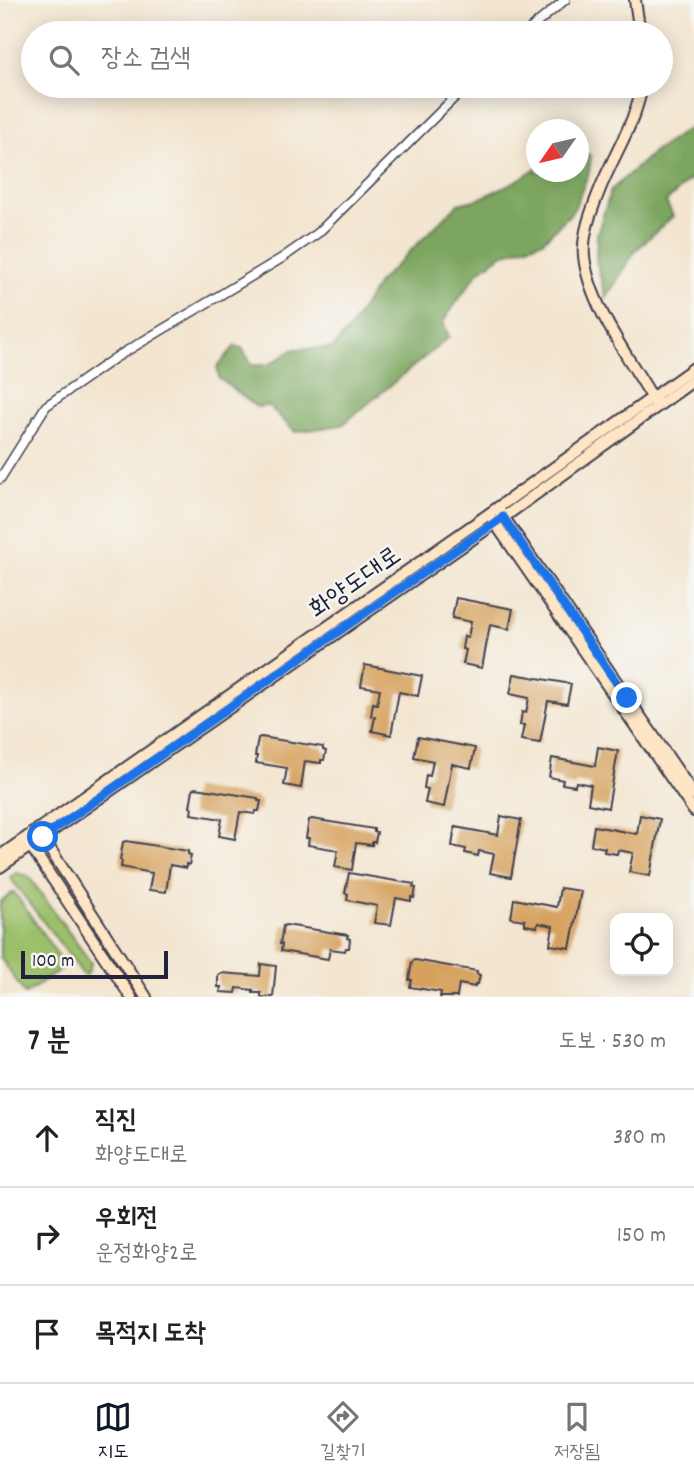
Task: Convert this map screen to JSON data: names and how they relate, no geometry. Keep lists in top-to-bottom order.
{
  "streets": {
    "street": ["화양도대로"]
  },
  "scale_bar": "100 m",
  "north": "bottom left",
  "page": {
    "search": "장소 검색",
    "scale": "100 m",
    "heading": ["7 분", "도보 · 530 m"],
    "list": [
      ["직진", "화양도대로", "380 m"],
      ["우회전", "운정화양2로", "150 m"],
      "목적지 도착"
    ],
    "nav": ["지도", "길찾기", "저장됨"]
  }
}
